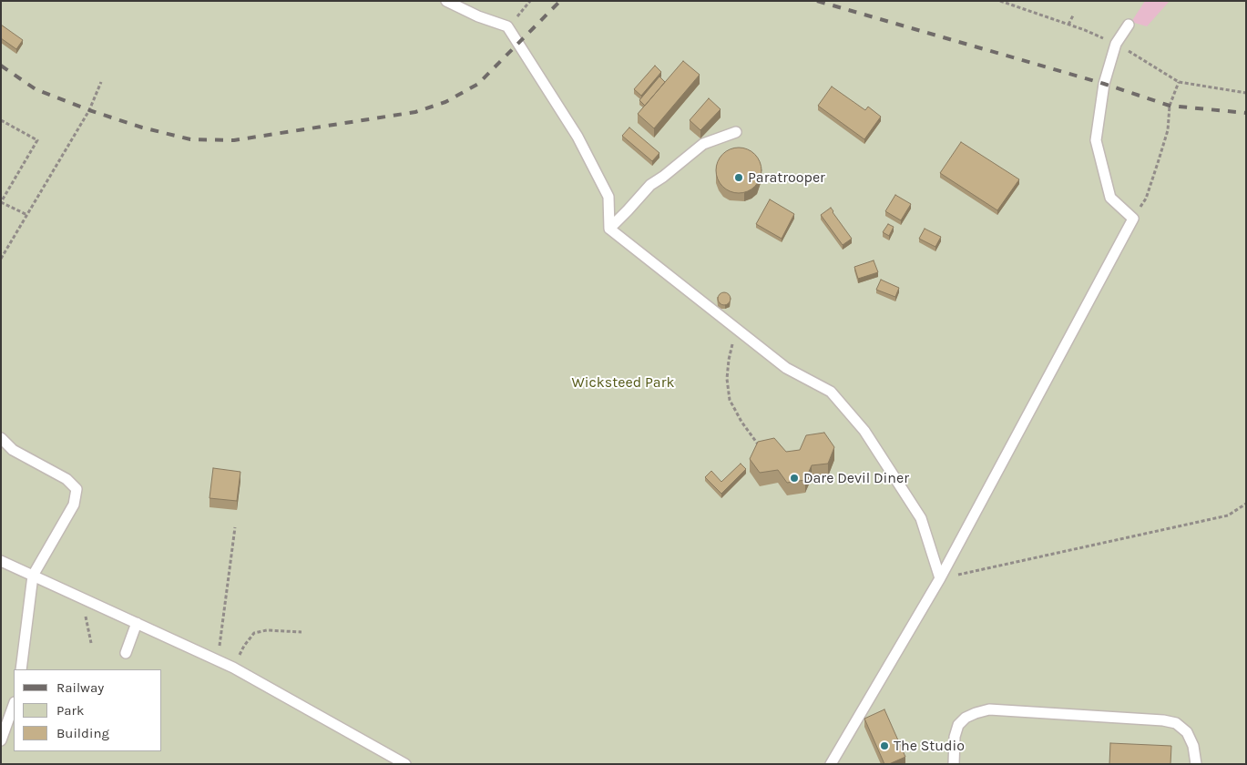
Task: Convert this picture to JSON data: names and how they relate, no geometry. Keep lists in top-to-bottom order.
{
  "parks": ["Wicksteed Park"],
  "places": ["Paratrooper", "Dare Devil Diner", "The Studio"],
  "legend": ["Railway", "Park", "Building"]
}
